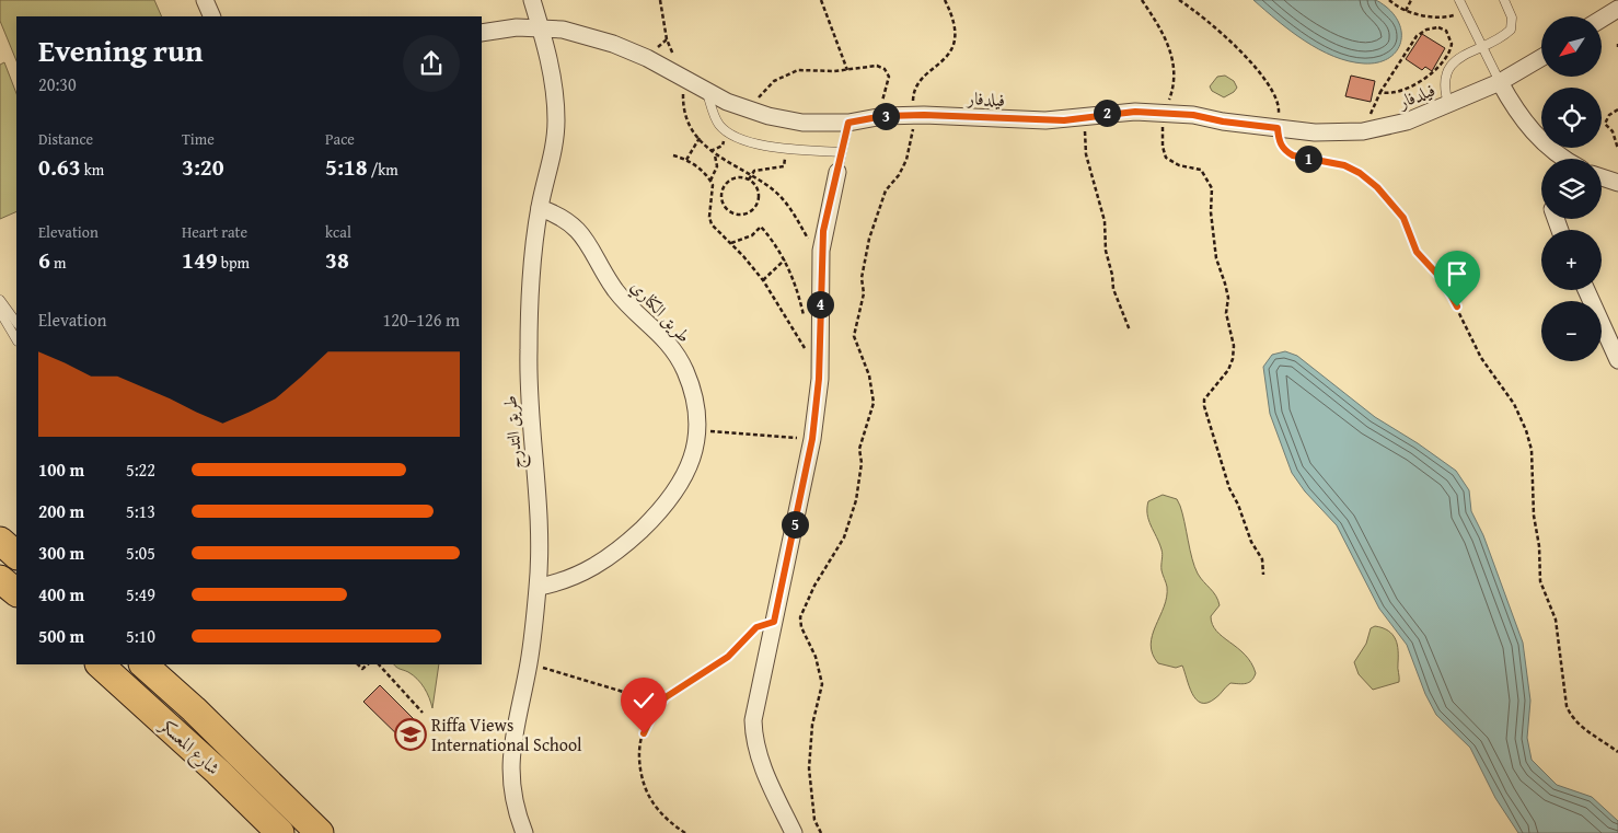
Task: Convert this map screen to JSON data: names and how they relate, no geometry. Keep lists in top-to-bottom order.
{
  "streets": {
    "main road": ["شارع المعسكر"],
    "street": ["فيلدفار", "طريق الكناري", "طريق التدرج"]
  },
  "crossings": [
    ["فيلدفار", "طريق التدرج"],
    ["طريق الكناري", "طريق التدرج"]
  ],
  "places": {
    "school or university": ["Riffa Views International School"]
  },
  "north": "bottom left",
  "page": {
    "map_buttons": ["+", "−"],
    "heading": ["Evening run", "20:30"],
    "pins": [
      "2",
      "3",
      "1",
      "4",
      "5"
    ],
    "stats": [
      ["Distance", "0.63 km"],
      ["Time", "3:20"],
      ["Pace", "5:18 /km"],
      ["Elevation", "6 m"],
      ["Heart rate", "149 bpm"],
      ["kcal", "38"]
    ],
    "chart": ["Elevation", "120–126 m"],
    "list": [
      {
        "name": "100 m",
        "note": "5:22"
      },
      {
        "name": "200 m",
        "note": "5:13"
      },
      {
        "name": "300 m",
        "note": "5:05"
      },
      {
        "name": "400 m",
        "note": "5:49"
      },
      {
        "name": "500 m",
        "note": "5:10"
      }
    ]
  }
}
